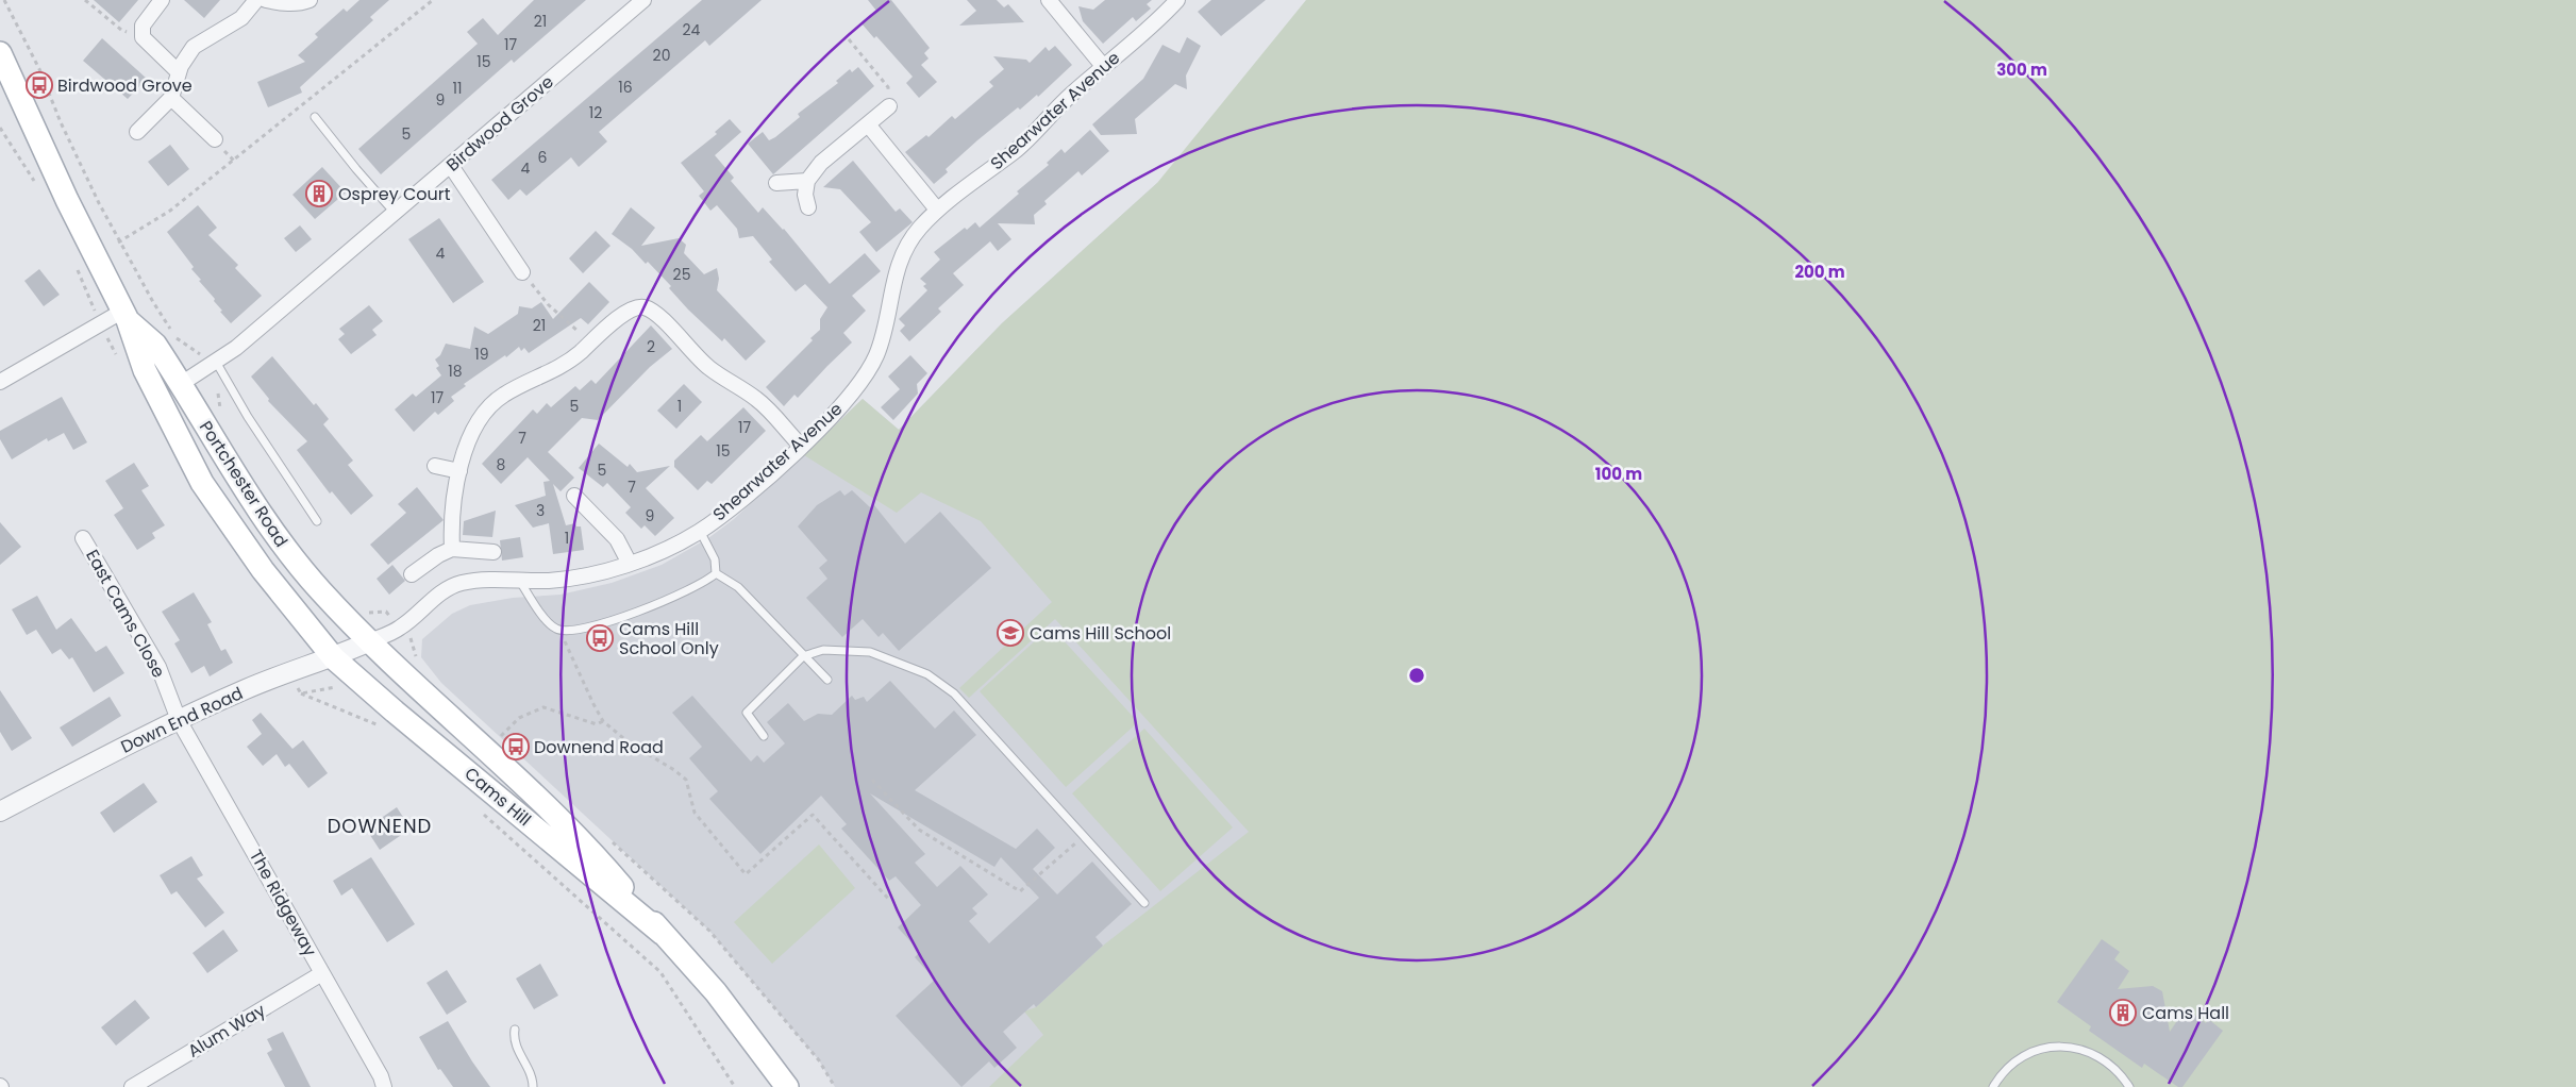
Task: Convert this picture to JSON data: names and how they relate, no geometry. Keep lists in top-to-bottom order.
{
  "streets": {
    "main road": ["Portchester Road", "Cams Hill"],
    "street": [
      "Shearwater Avenue",
      "Birdwood Grove",
      "East Cams Close",
      "Down End Road",
      "The Ridgeway",
      "Alum Way"
    ]
  },
  "crossings": [
    ["Shearwater Avenue", "Portchester Road"],
    ["Shearwater Avenue", "Down End Road"],
    ["Shearwater Avenue", "Cams Hill"],
    ["Birdwood Grove", "Portchester Road"],
    ["Portchester Road", "Down End Road"],
    ["Portchester Road", "Cams Hill"],
    ["East Cams Close", "Down End Road"],
    ["East Cams Close", "The Ridgeway"],
    ["Down End Road", "Cams Hill"],
    ["Down End Road", "The Ridgeway"],
    ["The Ridgeway", "Alum Way"]
  ],
  "districts": ["DOWNEND"],
  "places": {
    "bus stop": ["Birdwood Grove", "Cams Hill School Only", "Downend Road"],
    "building": ["Osprey Court", "Cams Hall"],
    "school or university": ["Cams Hill School"]
  },
  "house_numbers": [
    "21",
    "24",
    "17",
    "20",
    "15",
    "16",
    "11",
    "9",
    "12",
    "5",
    "6",
    "4",
    "4",
    "25",
    "21",
    "2",
    "19",
    "18",
    "17",
    "5",
    "1",
    "17",
    "7",
    "15",
    "8",
    "5",
    "7",
    "3",
    "9",
    "1"
  ],
  "rings": ["300 m", "200 m", "100 m"]
}
